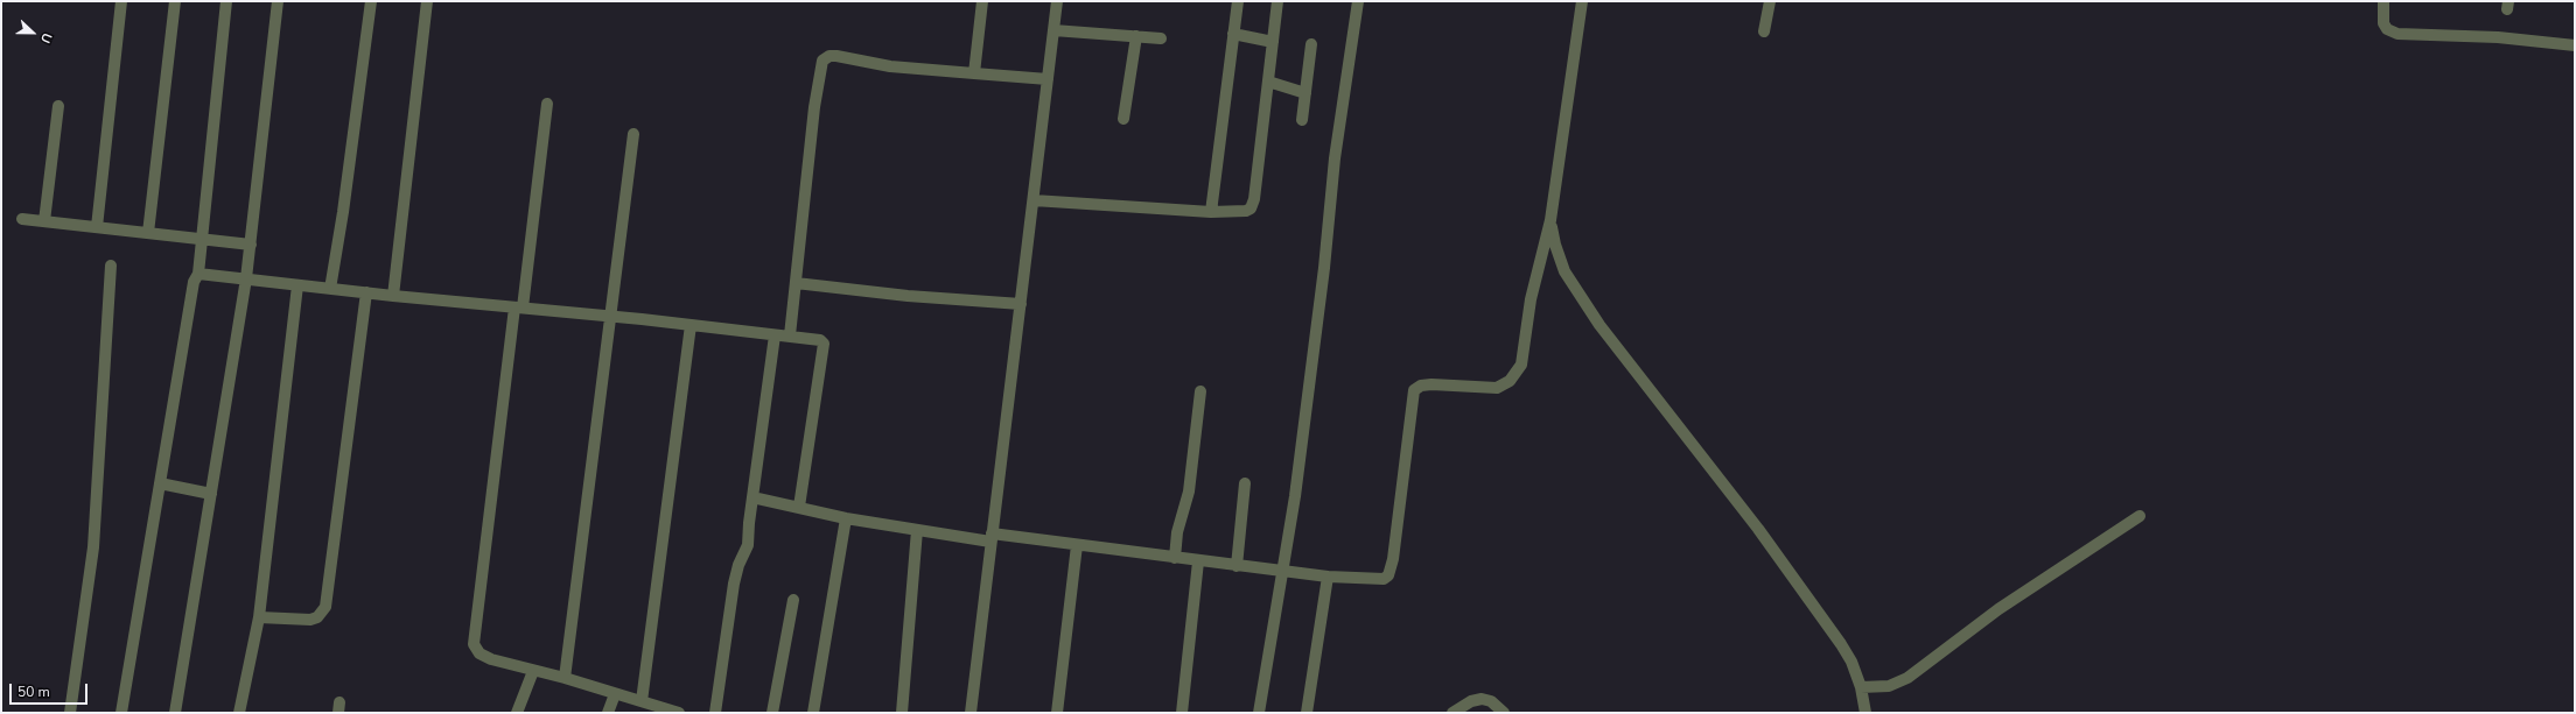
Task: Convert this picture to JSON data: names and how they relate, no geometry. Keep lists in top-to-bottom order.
{
  "scale_bar": "50 m",
  "north": "right"
}
